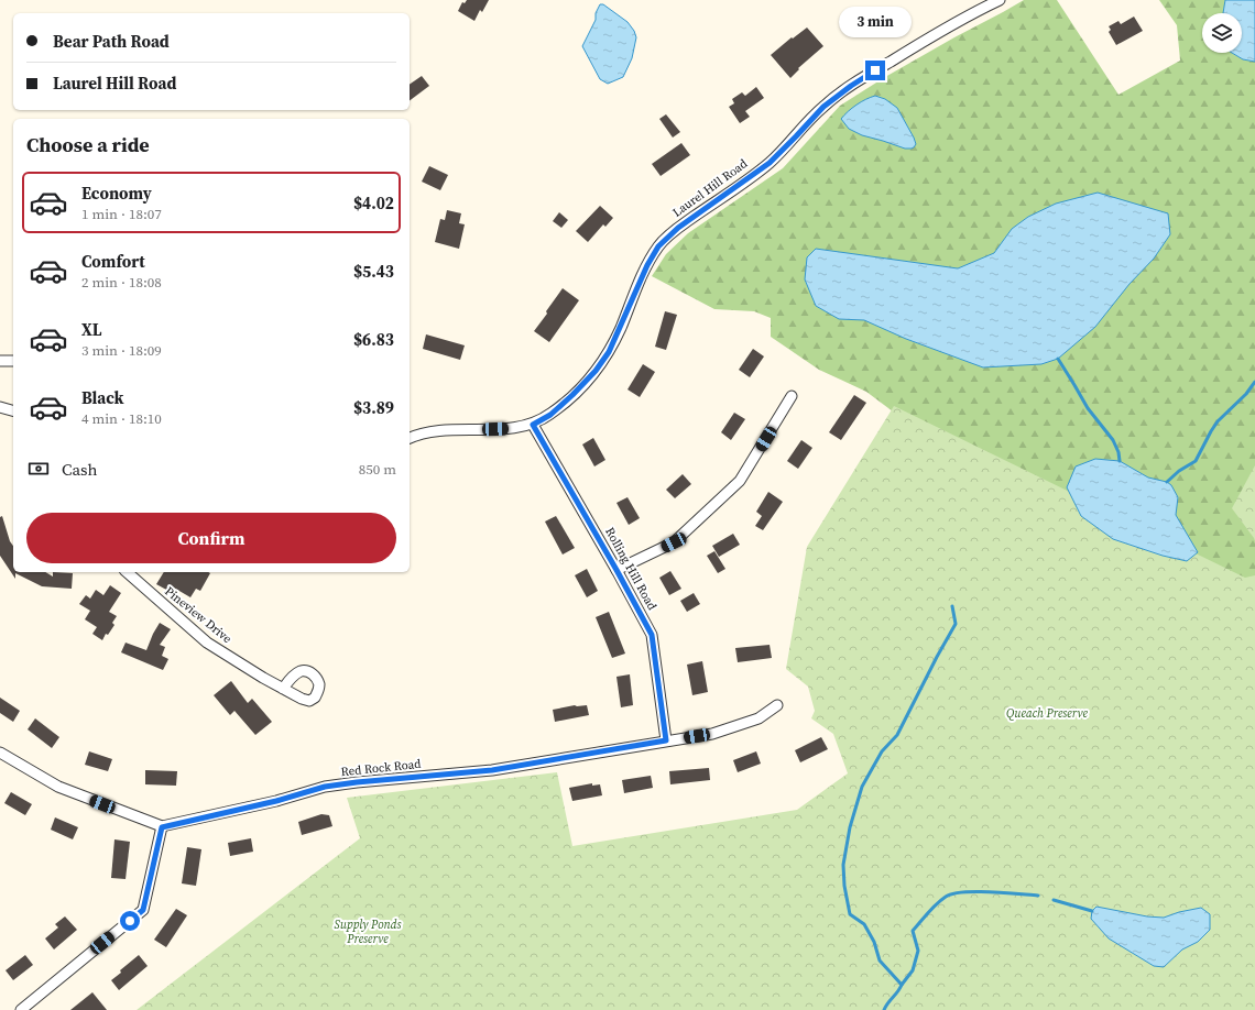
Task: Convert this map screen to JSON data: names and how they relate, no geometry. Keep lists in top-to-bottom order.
{
  "streets": {
    "street": [
      "Laurel Hill Road",
      "Rolling Hill Road",
      "Pineview Drive",
      "Red Rock Road"
    ]
  },
  "crossings": [
    ["Laurel Hill Road", "Rolling Hill Road"],
    ["Rolling Hill Road", "Red Rock Road"]
  ],
  "parks": ["Queach Preserve", "Supply Ponds Preserve"],
  "page": {
    "bubble": "3 min",
    "banner": ["Bear Path Road", "Laurel Hill Road"],
    "heading": "Choose a ride",
    "list": [
      {
        "name": "Economy",
        "note": "1 min · 18:07",
        "value": "$4.02"
      },
      {
        "name": "Comfort",
        "note": "2 min · 18:08",
        "value": "$5.43"
      },
      {
        "name": "XL",
        "note": "3 min · 18:09",
        "value": "$6.83"
      },
      {
        "name": "Black",
        "note": "4 min · 18:10",
        "value": "$3.89"
      }
    ],
    "pay": ["Cash", "850 m"],
    "buttons": "Confirm"
  }
}
